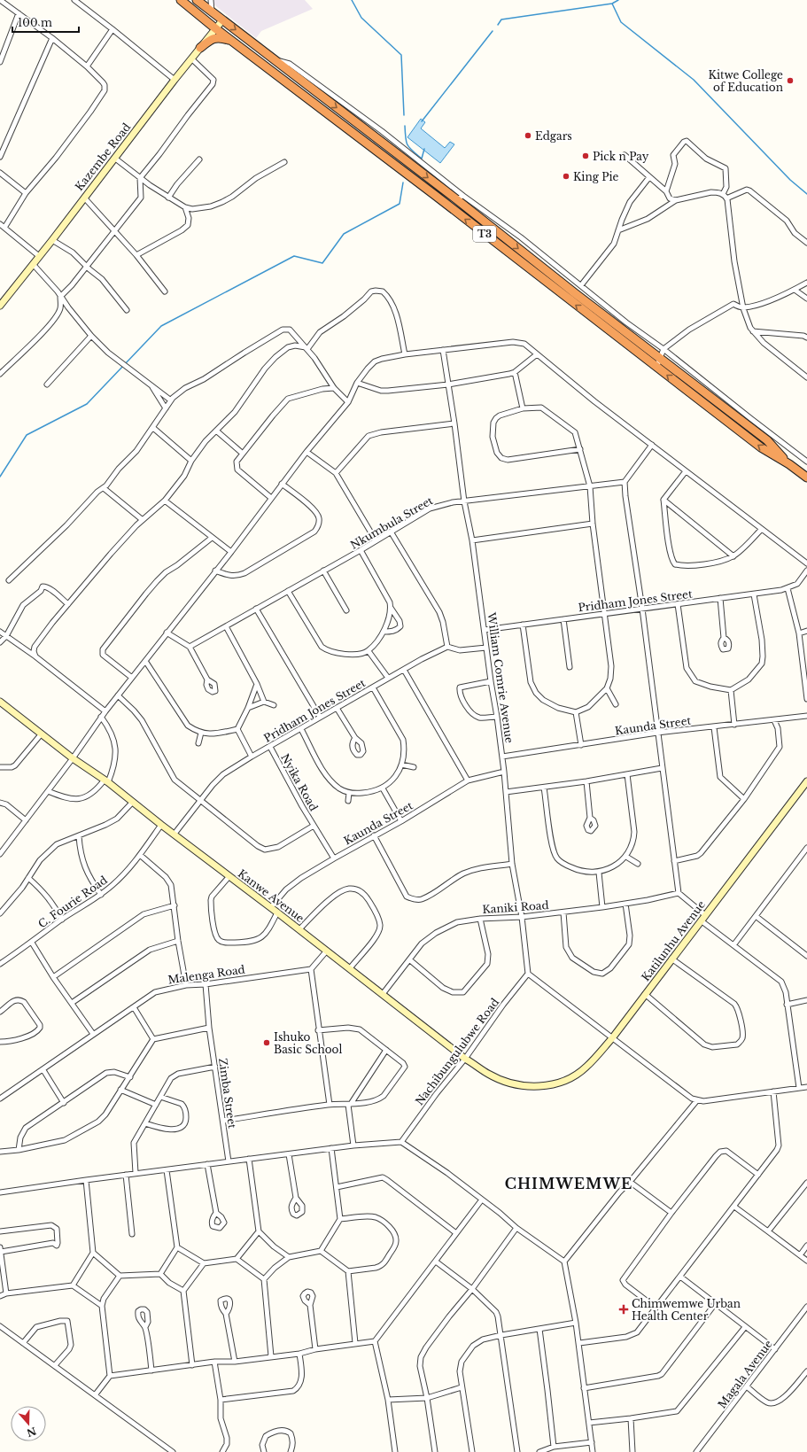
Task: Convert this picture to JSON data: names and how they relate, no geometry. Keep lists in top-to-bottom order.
{
  "streets": {
    "highway": ["T3"],
    "main road": ["Kazembe Road", "Kanwe Avenue", "Katilunhu Avenue"],
    "street": [
      "Nkumbula Street",
      "Pridham Jones Street",
      "William Comrie Avenue",
      "Kaunda Street",
      "Nyika Road",
      "C. Fourie Road",
      "Kaniki Road",
      "Malenga Road",
      "Nachibungulubwe Road",
      "Zimba Street",
      "Magala Avenue"
    ]
  },
  "crossings": [
    ["Kazembe Road", "T3"],
    ["Nkumbula Street", "William Comrie Avenue"],
    ["Pridham Jones Street", "William Comrie Avenue"],
    ["Pridham Jones Street", "Nyika Road"],
    ["Pridham Jones Street", "Kanwe Avenue"],
    ["William Comrie Avenue", "Kaunda Street"],
    ["William Comrie Avenue", "Kaniki Road"],
    ["William Comrie Avenue", "Nachibungulubwe Road"],
    ["Kaunda Street", "Nyika Road"],
    ["Kaunda Street", "Kanwe Avenue"],
    ["Kanwe Avenue", "C. Fourie Road"],
    ["Kanwe Avenue", "Kaniki Road"],
    ["Kanwe Avenue", "Katilunhu Avenue"],
    ["Kanwe Avenue", "Nachibungulubwe Road"],
    ["Malenga Road", "Zimba Street"]
  ],
  "districts": ["CHIMWEMWE"],
  "places": {
    "other": [
      "Kitwe College of Education",
      "Edgars",
      "Pick n Pay",
      "King Pie",
      "Ishuko Basic School"
    ],
    "health": ["Chimwemwe Urban Health Center"]
  },
  "scale_bar": "100 m",
  "north": "bottom"
}
